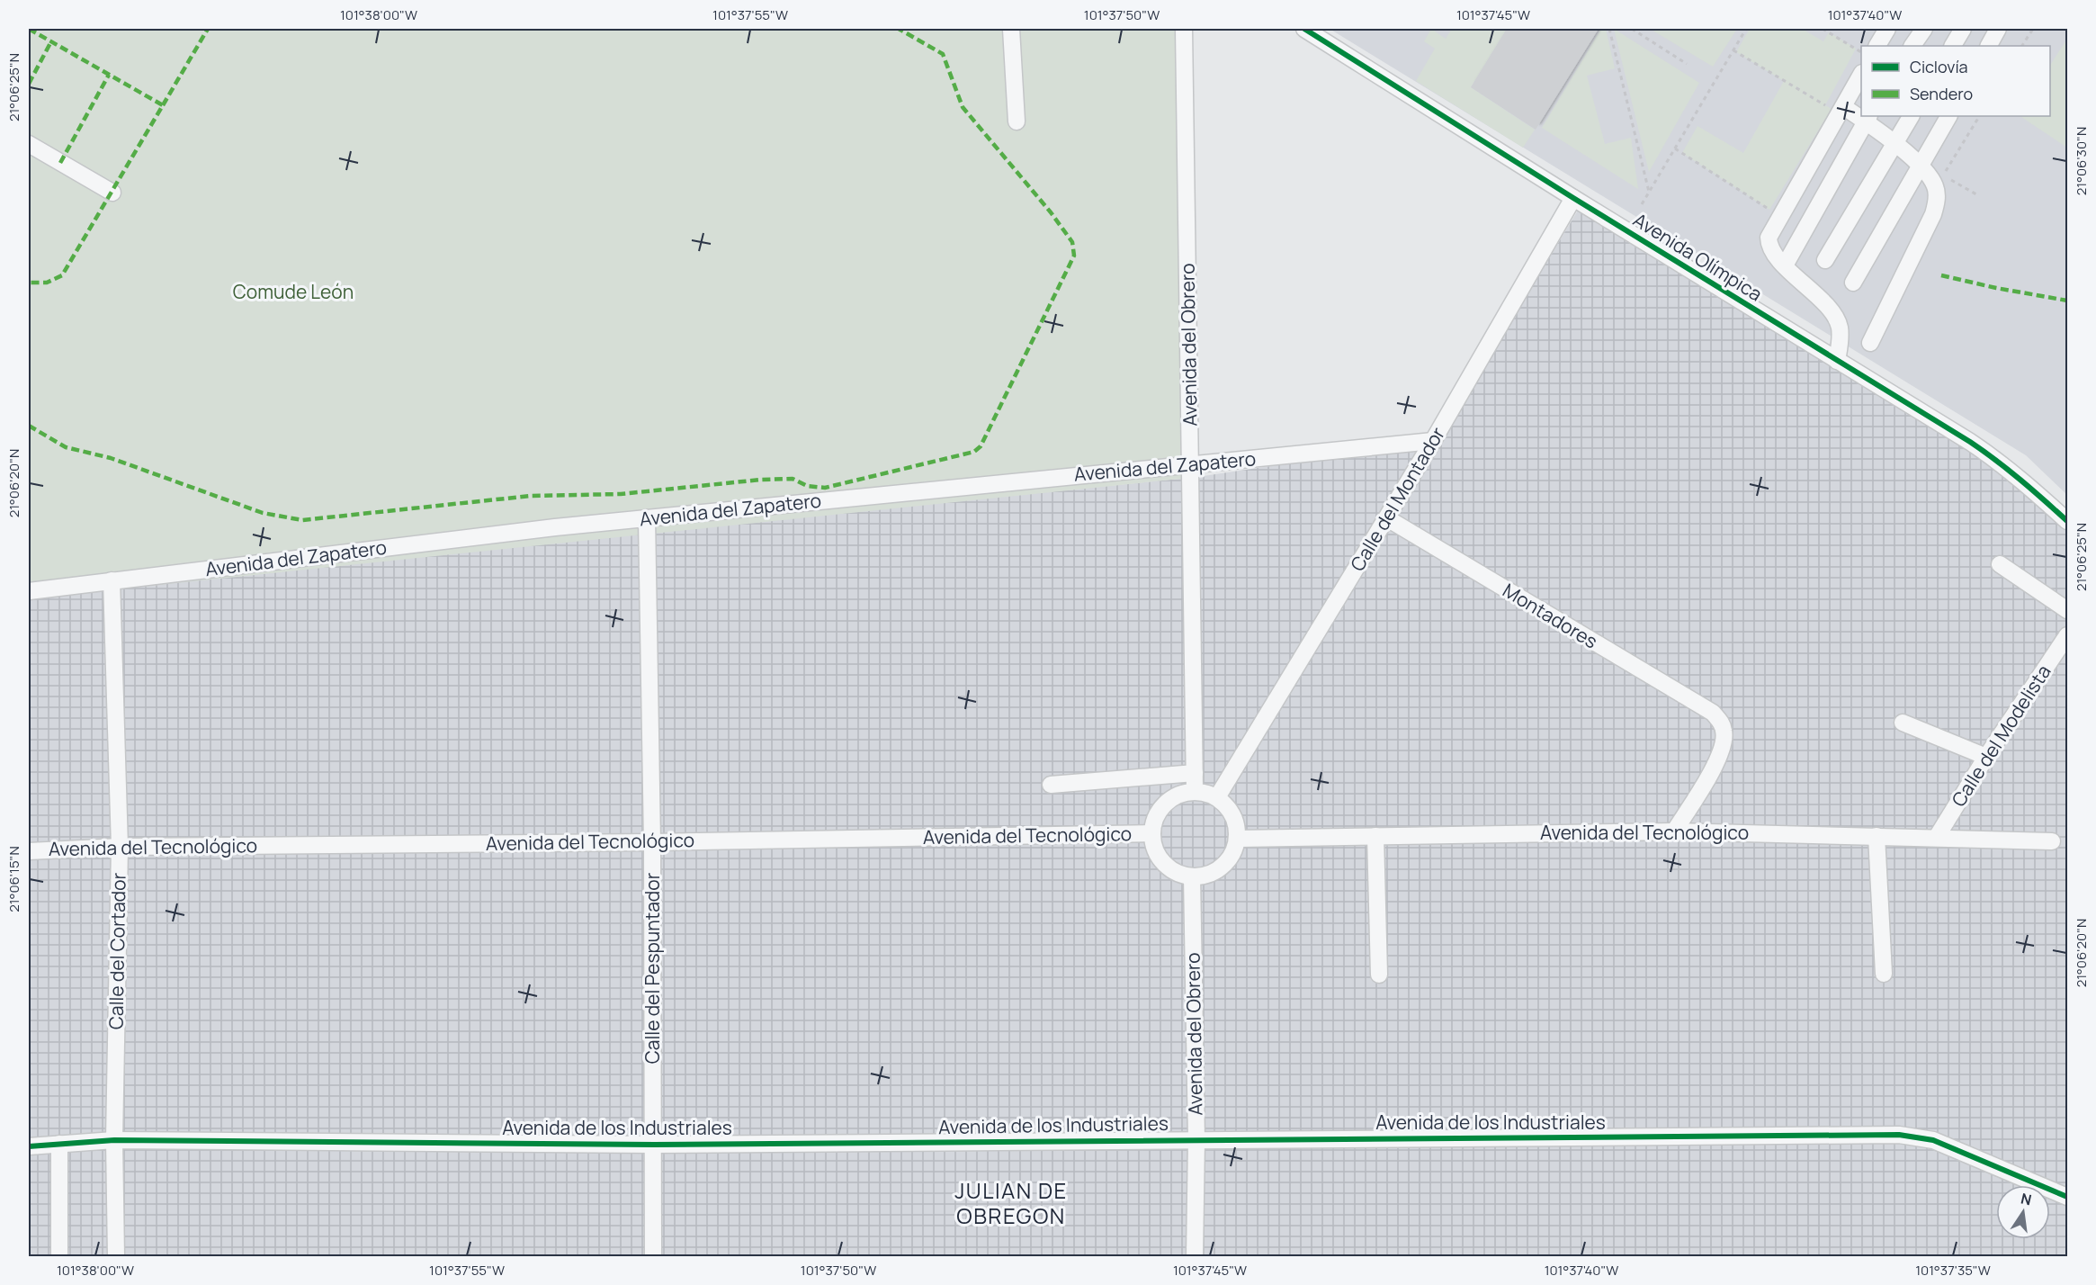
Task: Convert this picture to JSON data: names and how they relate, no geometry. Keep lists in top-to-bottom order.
{
  "streets": {
    "street": [
      "Avenida Olímpica",
      "Avenida del Obrero",
      "Avenida del Zapatero",
      "Calle del Montador",
      "Montadores",
      "Calle del Modelista",
      "Avenida del Tecnológico",
      "Calle del Cortador",
      "Calle del Pespuntador",
      "Avenida de los Industriales"
    ]
  },
  "crossings": [
    ["Avenida Olímpica", "Calle del Montador"],
    ["Avenida del Obrero", "Avenida del Zapatero"],
    ["Avenida del Obrero", "Calle del Montador"],
    ["Avenida del Obrero", "Avenida del Tecnológico"],
    ["Avenida del Obrero", "Avenida de los Industriales"],
    ["Avenida del Zapatero", "Calle del Montador"],
    ["Avenida del Zapatero", "Calle del Cortador"],
    ["Avenida del Zapatero", "Calle del Pespuntador"],
    ["Calle del Montador", "Montadores"],
    ["Calle del Montador", "Avenida del Tecnológico"],
    ["Montadores", "Avenida del Tecnológico"],
    ["Calle del Modelista", "Avenida del Tecnológico"],
    ["Avenida del Tecnológico", "Calle del Cortador"],
    ["Avenida del Tecnológico", "Calle del Pespuntador"],
    ["Calle del Cortador", "Avenida de los Industriales"],
    ["Calle del Pespuntador", "Avenida de los Industriales"]
  ],
  "districts": ["JULIAN DE OBREGON"],
  "parks": ["Comude León"],
  "legend": ["Ciclovía", "Sendero"],
  "north": "top",
  "coordinates": [
    "101°38'00\"W",
    "101°37'55\"W",
    "101°37'50\"W",
    "101°37'45\"W",
    "101°37'40\"W",
    "21°06'25\"N",
    "21°06'30\"N",
    "21°06'20\"N",
    "21°06'15\"N",
    "101°37'35\"W"
  ]
}
